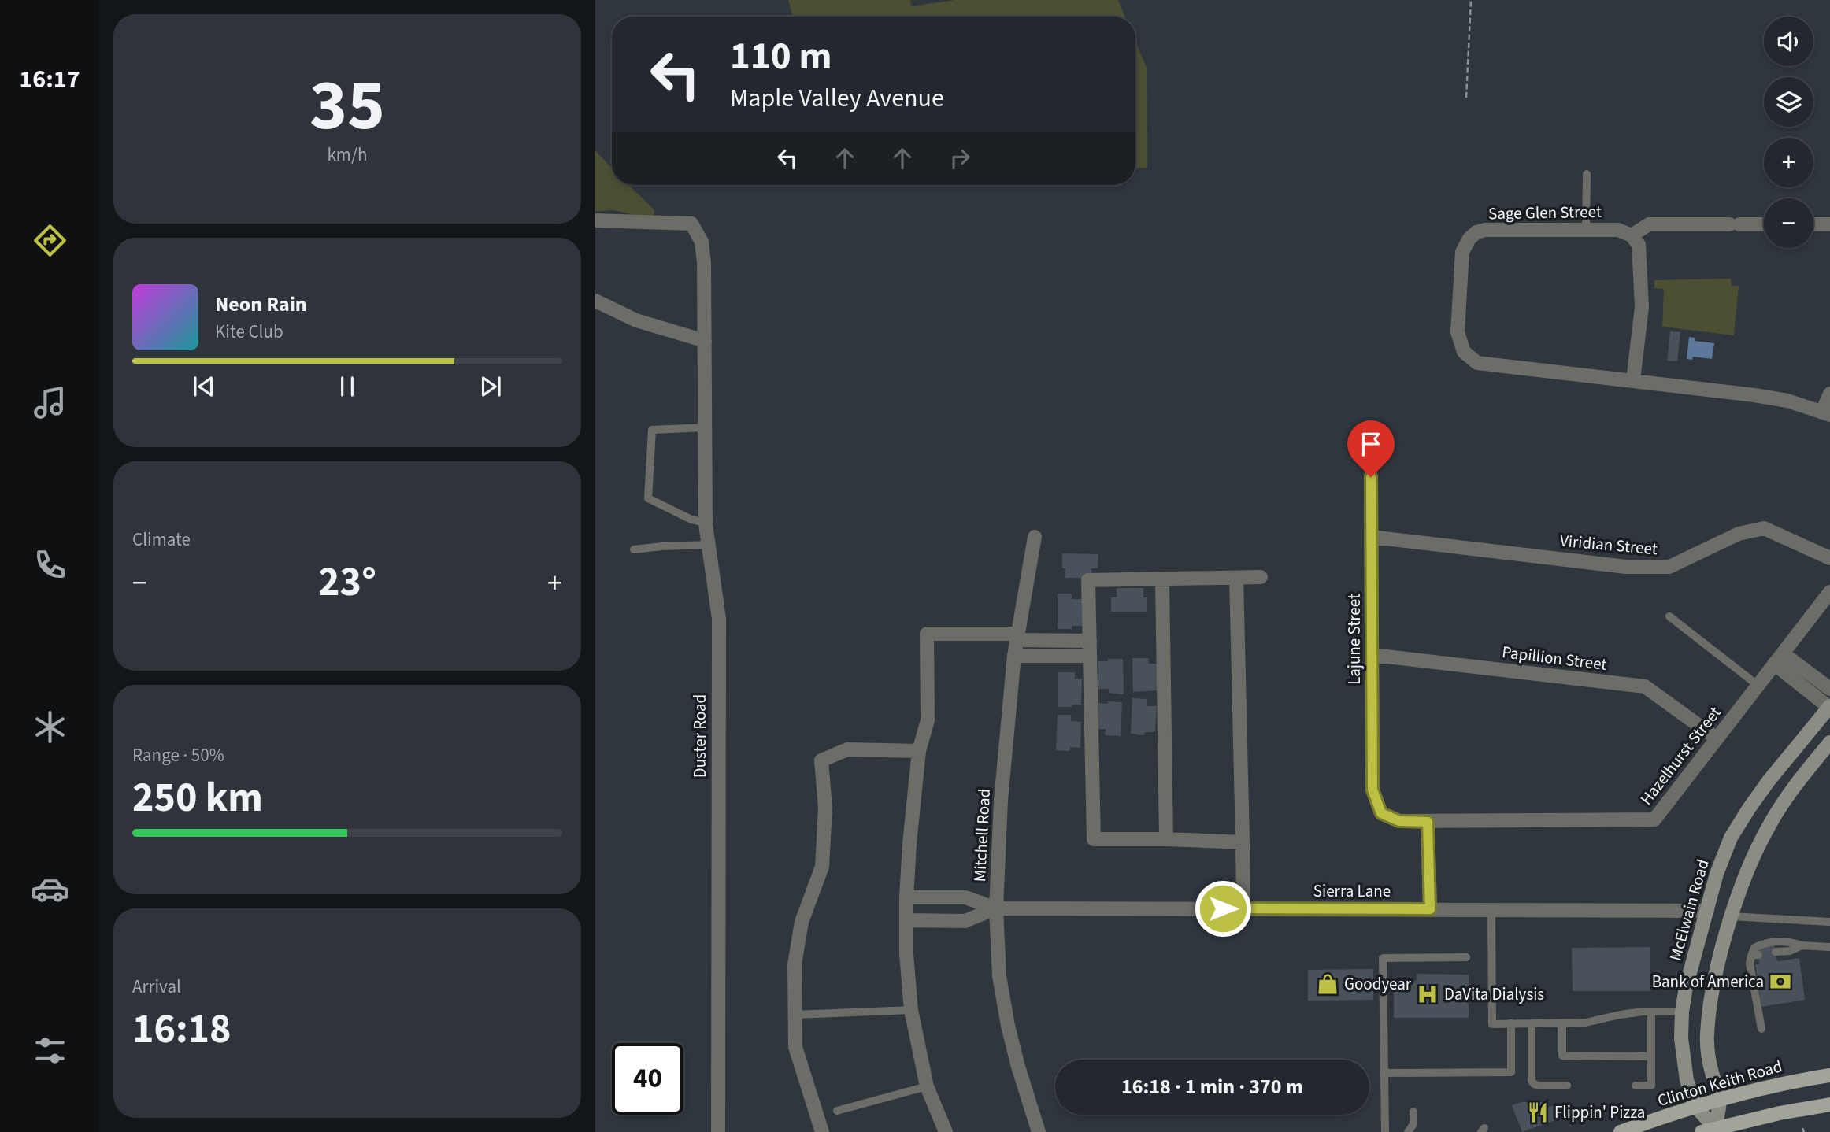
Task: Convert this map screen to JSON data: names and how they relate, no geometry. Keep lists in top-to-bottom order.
{
  "streets": {
    "main road": ["McElwain Road", "Clinton Keith Road"],
    "street": [
      "Sage Glen Street",
      "Viridian Street",
      "Lajune Street",
      "Papillion Street",
      "Duster Road",
      "Hazelhurst Street",
      "Mitchell Road",
      "Sierra Lane"
    ]
  },
  "crossings": [
    ["Viridian Street", "Lajune Street"],
    ["Lajune Street", "Papillion Street"],
    ["Lajune Street", "Hazelhurst Street"],
    ["Papillion Street", "Hazelhurst Street"],
    ["Mitchell Road", "Sierra Lane"],
    ["Sierra Lane", "McElwain Road"],
    ["McElwain Road", "Clinton Keith Road"]
  ],
  "places": {
    "bank": ["Bank of America"],
    "shop": ["Goodyear"],
    "hospital": ["DaVita Dialysis"],
    "restaurant": ["Flippin' Pizza"]
  },
  "page": {
    "tabs": "16:17",
    "tile": [
      ["35", "km/h"],
      "Climate",
      ["Range · 50%", "250 km"],
      ["Arrival", "16:18"]
    ],
    "map_buttons": ["+", "−"],
    "turn": ["110 m", "Maple Valley Avenue"],
    "song": ["Neon Rain", "Kite Club"],
    "heat": ["−", "23°", "+"],
    "limit": "40",
    "trip": "16:18 · 1 min · 370 m"
  }
}
